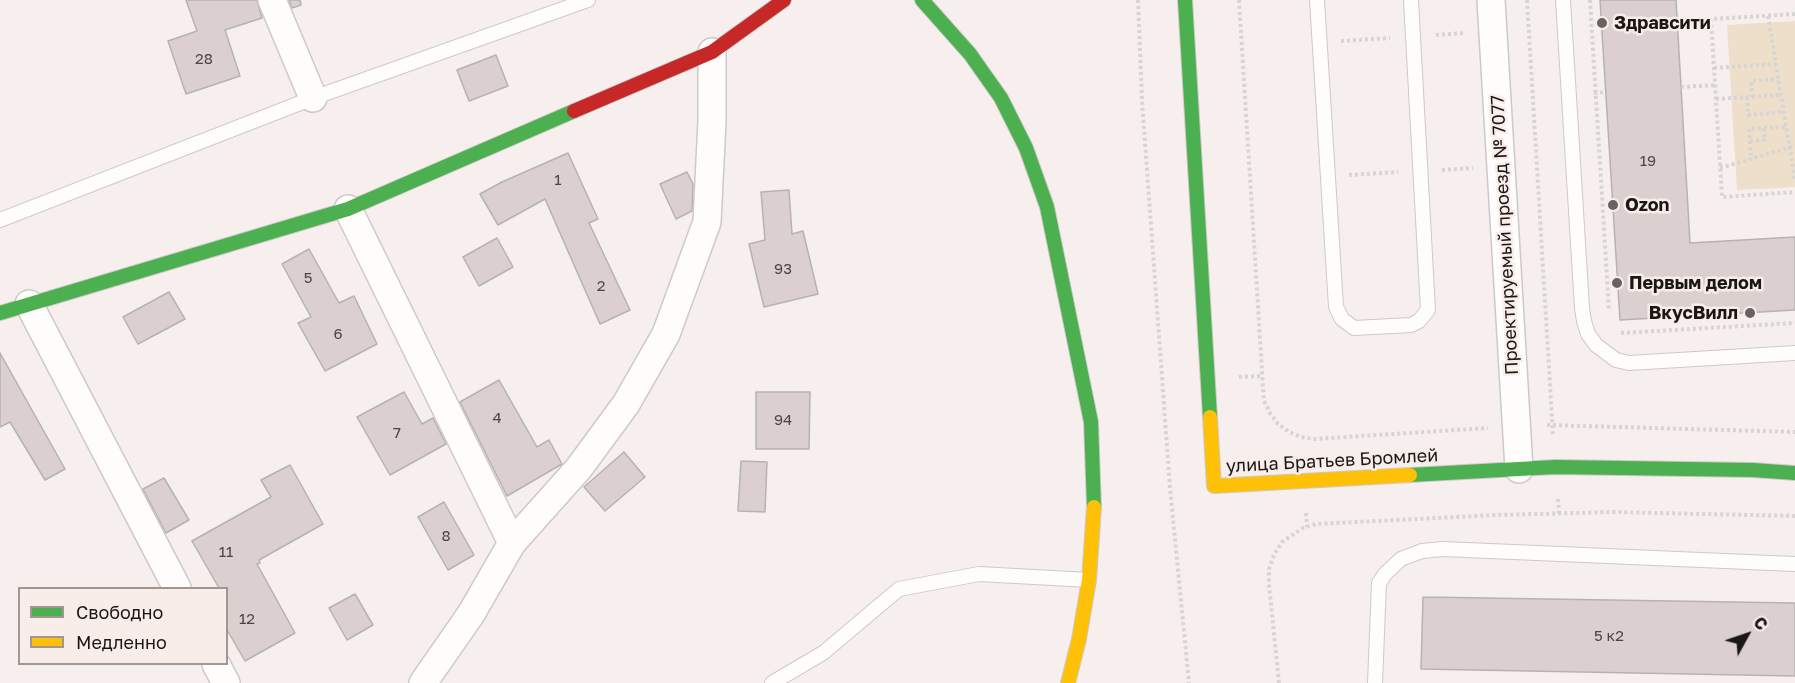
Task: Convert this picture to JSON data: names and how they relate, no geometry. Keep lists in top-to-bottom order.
{
  "streets": {
    "street": ["Проектируемый проезд № 7077", "улица Братьев Бромлей"]
  },
  "crossings": [
    ["Проектируемый проезд № 7077", "улица Братьев Бромлей"]
  ],
  "places": [
    "Здравсити",
    "Ozon",
    "Первым делом",
    "ВкусВилл"
  ],
  "house_numbers": [
    "28",
    "19",
    "1",
    "93",
    "5",
    "2",
    "6",
    "4",
    "94",
    "7",
    "8",
    "11",
    "12",
    "5 к2"
  ],
  "legend": ["Свободно", "Медленно"],
  "north": "top right"
}
